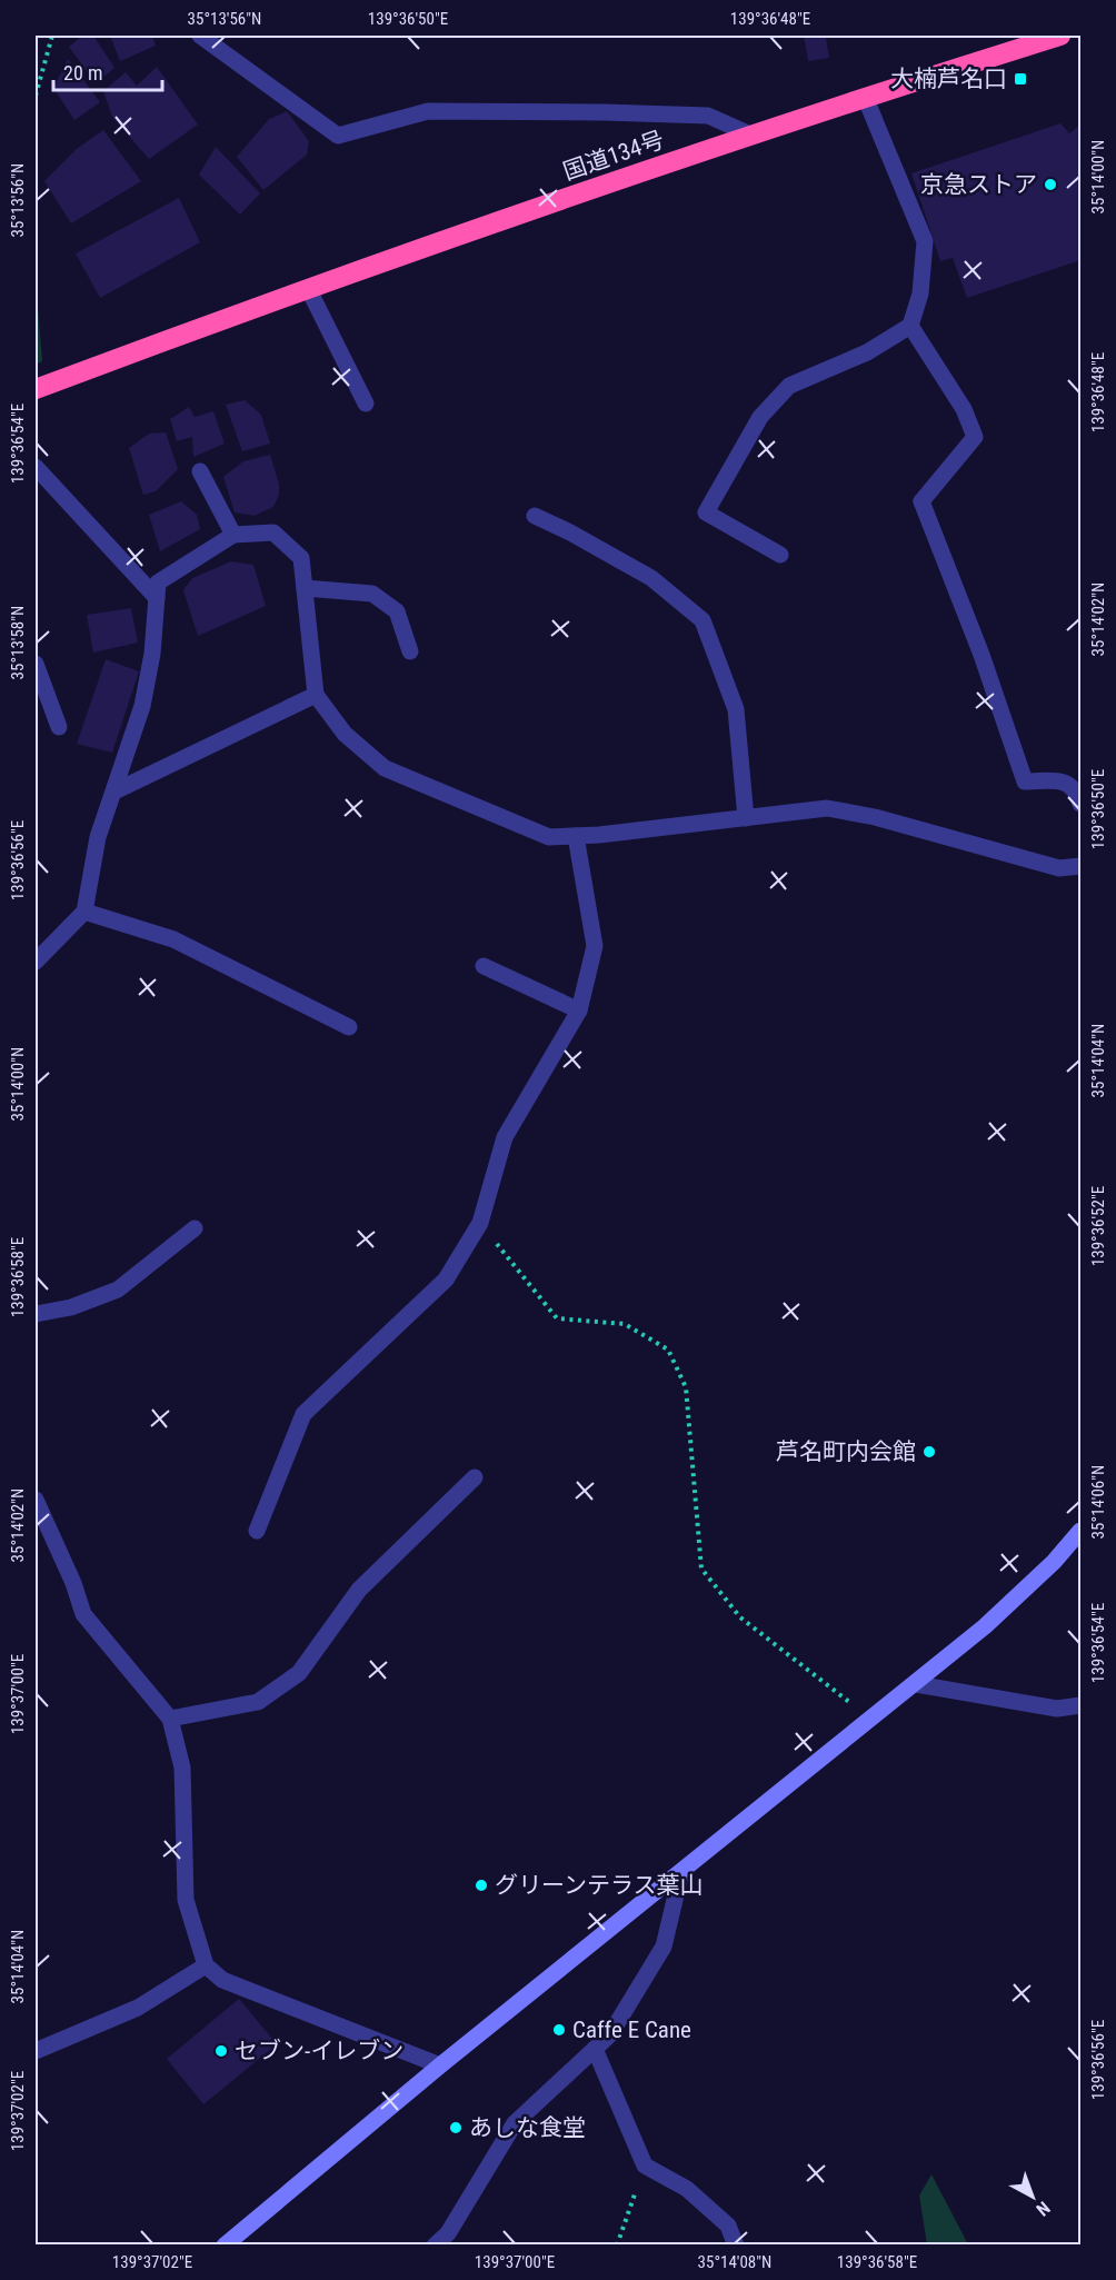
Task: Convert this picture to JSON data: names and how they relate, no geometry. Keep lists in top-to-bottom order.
{
  "streets": {
    "highway": ["国道134号"]
  },
  "places": {
    "transit": ["大楠芦名口"],
    "other": [
      "京急ストア",
      "芦名町内会館",
      "グリーンテラス葉山",
      "Caffe E Cane",
      "セブン-イレブン",
      "あしな食堂"
    ]
  },
  "scale_bar": "20 m",
  "north": "bottom right",
  "coordinates": [
    "35°13'56\"N",
    "139°36'50\"E",
    "139°36'48\"E",
    "35°14'00\"N",
    "139°36'54\"E",
    "35°14'02\"N",
    "35°13'58\"N",
    "139°36'56\"E",
    "35°14'04\"N",
    "139°36'52\"E",
    "139°36'58\"E",
    "35°14'06\"N",
    "139°37'00\"E",
    "139°37'02\"E",
    "35°14'08\"N"
  ]
}
